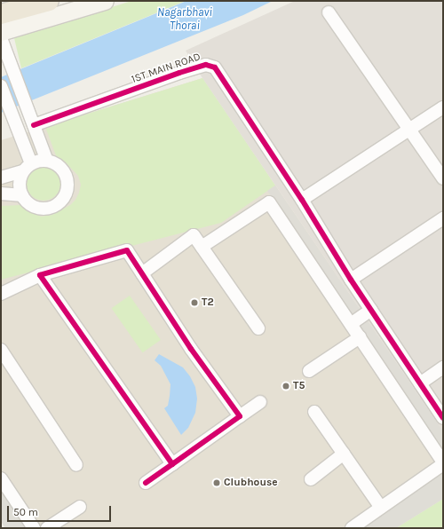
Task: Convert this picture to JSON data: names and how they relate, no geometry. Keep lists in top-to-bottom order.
{
  "streets": {
    "street": ["1ST MAIN ROAD"]
  },
  "water": ["Nagarbhavi Thorai"],
  "places": ["T2", "T5", "Clubhouse"],
  "scale_bar": "50 m"
}
